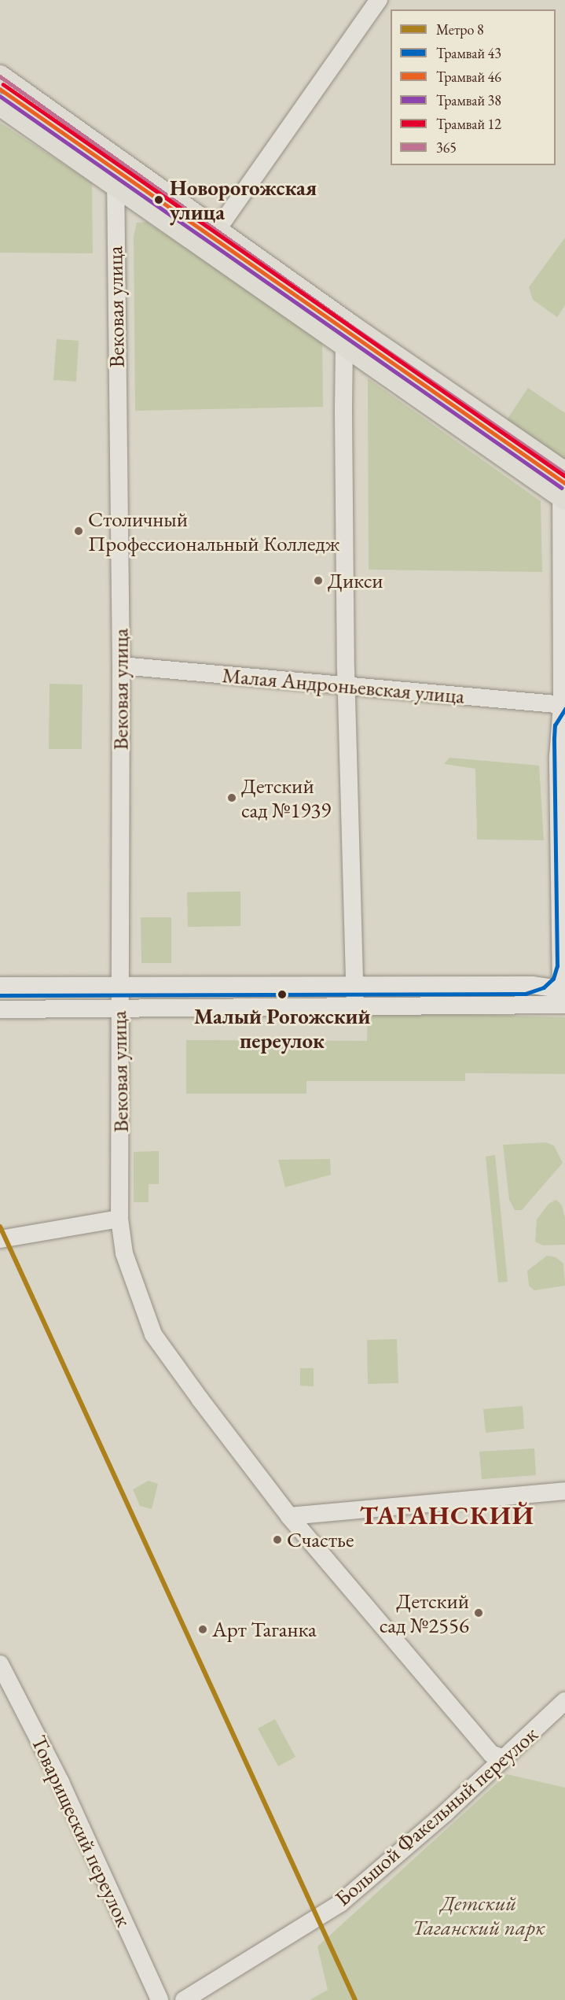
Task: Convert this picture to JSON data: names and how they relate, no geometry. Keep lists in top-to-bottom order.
{
  "streets": {
    "street": [
      "Вековая улица",
      "Малая Андроньевская улица",
      "Большой Факельный переулок",
      "Товарищеский переулок"
    ]
  },
  "crossings": [
    ["Вековая улица", "Малая Андроньевская улица"],
    ["Вековая улица", "Большой Факельный переулок"]
  ],
  "districts": ["ТАГАНСКИЙ"],
  "parks": ["Детский Таганский парк"],
  "places": [
    "Новорогожская улица",
    "Столичный Профессиональный Колледж",
    "Дикси",
    "Детский сад №1939",
    "Малый Рогожский переулок",
    "Счастье",
    "Детский сад №2556",
    "Арт Таганка"
  ],
  "lines": [
    "transit line 365",
    "tram line 12",
    "tram line 46",
    "tram line 38",
    "tram line 43",
    "metro line 8"
  ],
  "legend": [
    "Метро 8",
    "Трамвай 43",
    "Трамвай 46",
    "Трамвай 38",
    "Трамвай 12",
    "365"
  ]
}
